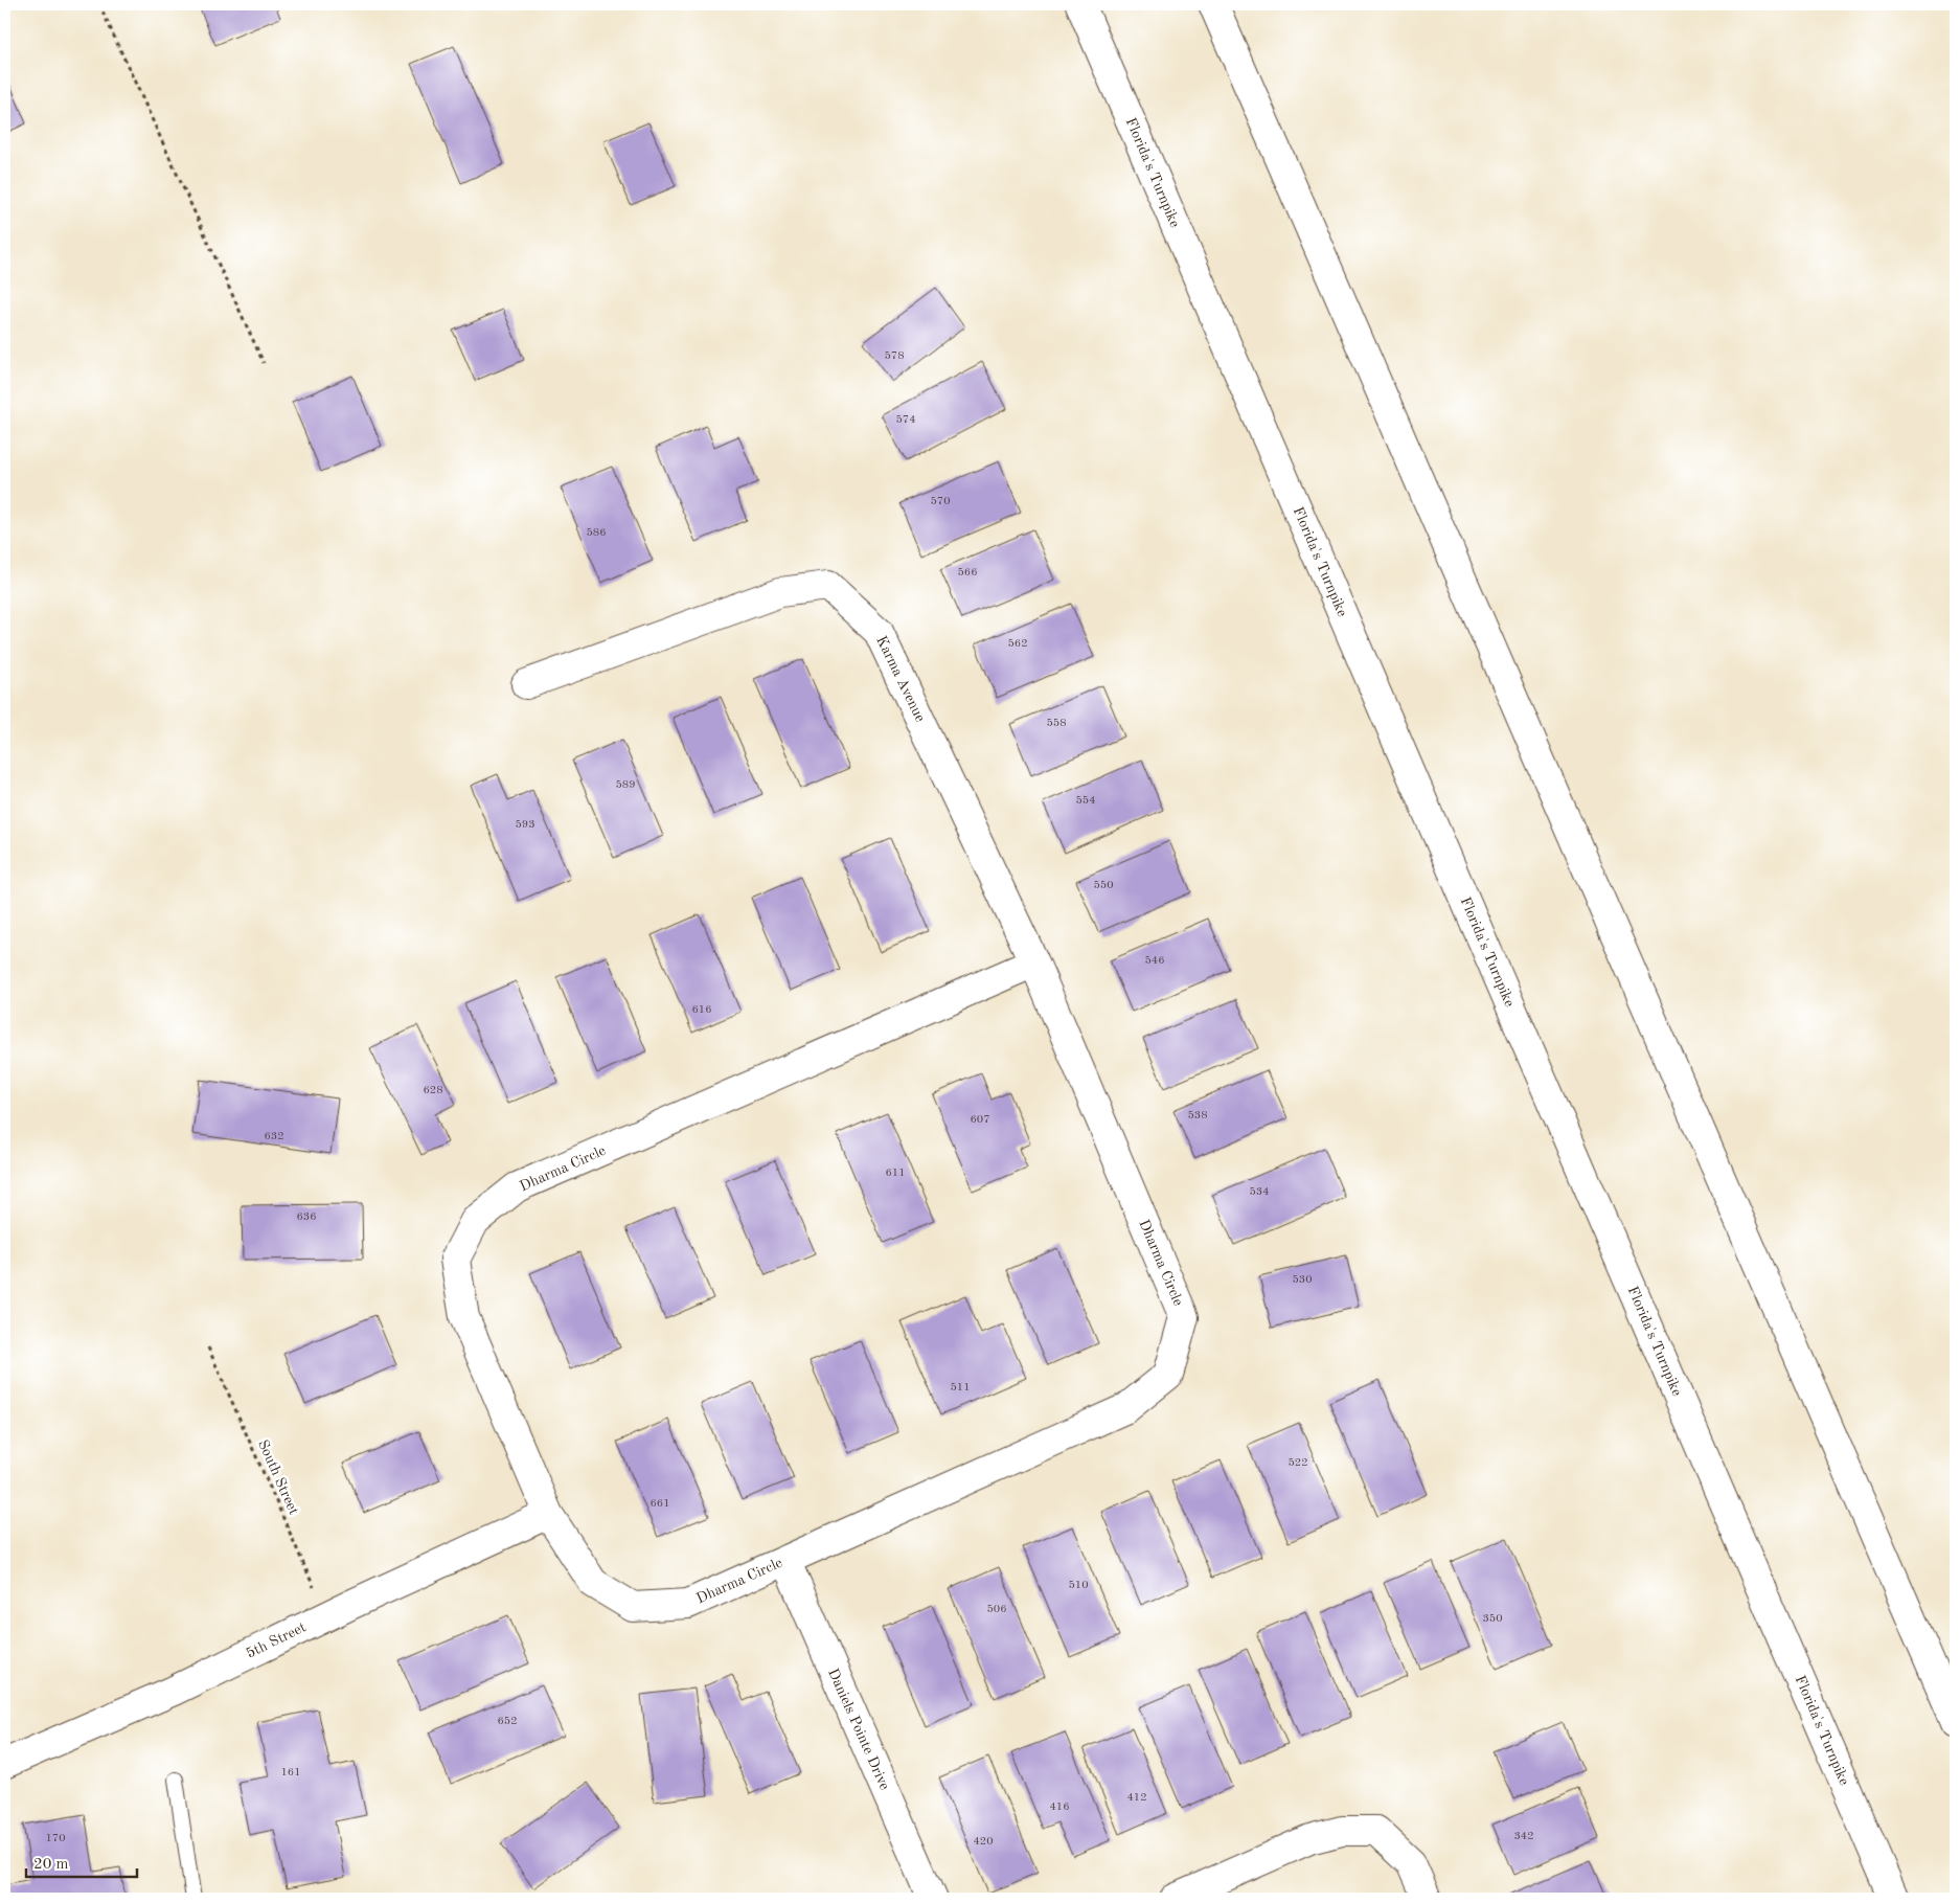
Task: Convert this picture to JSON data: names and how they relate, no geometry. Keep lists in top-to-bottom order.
{
  "streets": {
    "main road": [
      "Florida's Turnpike",
      "Karma Avenue",
      "Dharma Circle",
      "5th Street",
      "Daniels Pointe Drive"
    ],
    "path": ["South Street"]
  },
  "crossings": [
    ["Karma Avenue", "Dharma Circle"],
    ["Dharma Circle", "5th Street"],
    ["Dharma Circle", "Daniels Pointe Drive"],
    ["South Street", "5th Street"]
  ],
  "house_numbers": [
    "578",
    "574",
    "570",
    "586",
    "566",
    "562",
    "558",
    "589",
    "554",
    "593",
    "550",
    "546",
    "616",
    "628",
    "538",
    "607",
    "632",
    "611",
    "534",
    "636",
    "530",
    "511",
    "522",
    "661",
    "510",
    "506",
    "350",
    "652",
    "161",
    "412",
    "416",
    "342",
    "170",
    "420"
  ],
  "scale_bar": "20 m"
}
